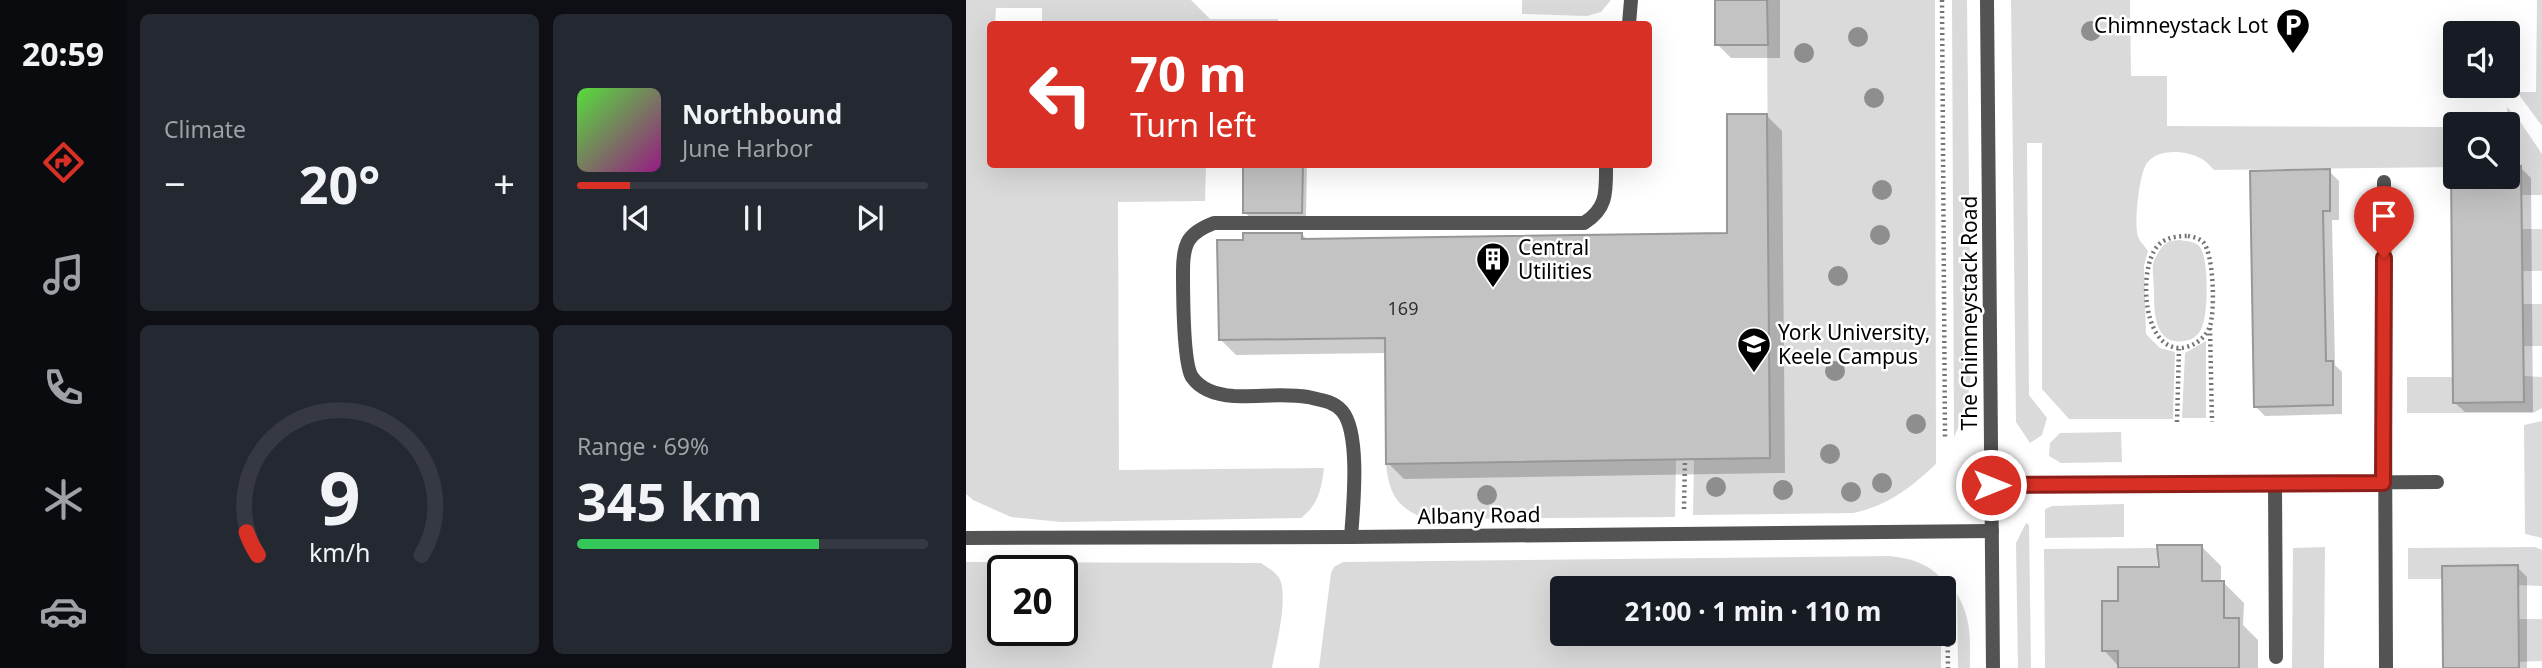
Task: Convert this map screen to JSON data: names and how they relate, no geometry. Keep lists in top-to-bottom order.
{
  "streets": {
    "street": ["The Chimneystack Road", "Albany Road"]
  },
  "crossings": [
    ["The Chimneystack Road", "Albany Road"]
  ],
  "places": {
    "parking": ["Chimneystack Lot"],
    "building": ["Central Utilities"],
    "school or university": ["York University, Keele Campus"]
  },
  "house_numbers": ["169"],
  "page": {
    "tabs": "20:59",
    "tile": [
      "Climate",
      ["Range · 69%", "345 km"]
    ],
    "turn": ["70 m", "Turn left"],
    "song": ["Northbound", "June Harbor"],
    "heat": ["−", "20°", "+"],
    "limit": "20",
    "trip": "21:00 · 1 min · 110 m",
    "gauge": ["9", "km/h"]
  }
}
